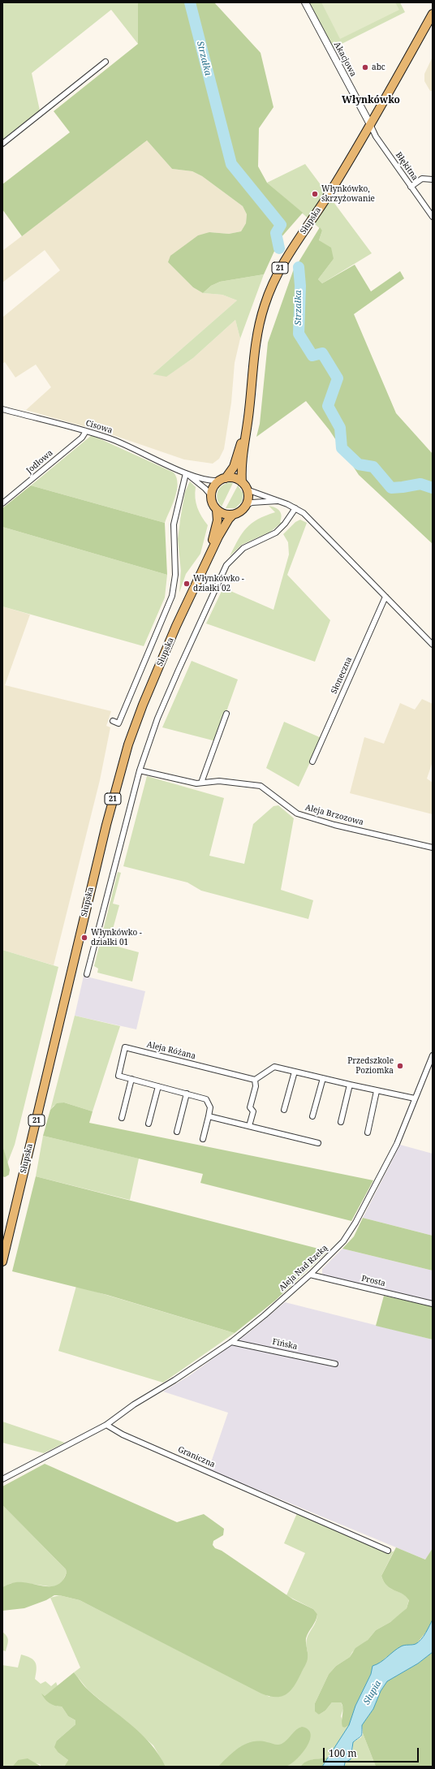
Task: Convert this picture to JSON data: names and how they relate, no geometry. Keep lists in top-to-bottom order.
{
  "streets": {
    "main road": ["Słupska", "21"],
    "street": [
      "Akacjowa",
      "Błękitna",
      "Cisowa",
      "Jodłowa",
      "Słoneczna",
      "Aleja Brzozowa",
      "Aleja Różana",
      "Aleja Nad Rzeką",
      "Prosta",
      "Fińska",
      "Graniczna"
    ]
  },
  "crossings": [
    ["Akacjowa", "Błękitna"],
    ["Akacjowa", "Słupska"],
    ["Błękitna", "Słupska"],
    ["Słupska", "21"],
    ["Słupska", "Cisowa"],
    ["21", "Cisowa"],
    ["Cisowa", "Jodłowa"],
    ["Aleja Nad Rzeką", "Prosta"],
    ["Aleja Nad Rzeką", "Fińska"],
    ["Aleja Nad Rzeką", "Graniczna"]
  ],
  "districts": ["Włynkówko"],
  "water": ["Strzałka", "Słupia"],
  "places": [
    "abc",
    "Włynkówko, skrzyżowanie",
    "Włynkówko - działki 02",
    "Włynkówko - działki 01",
    "Przedszkole Poziomka"
  ],
  "scale_bar": "100 m"
}
